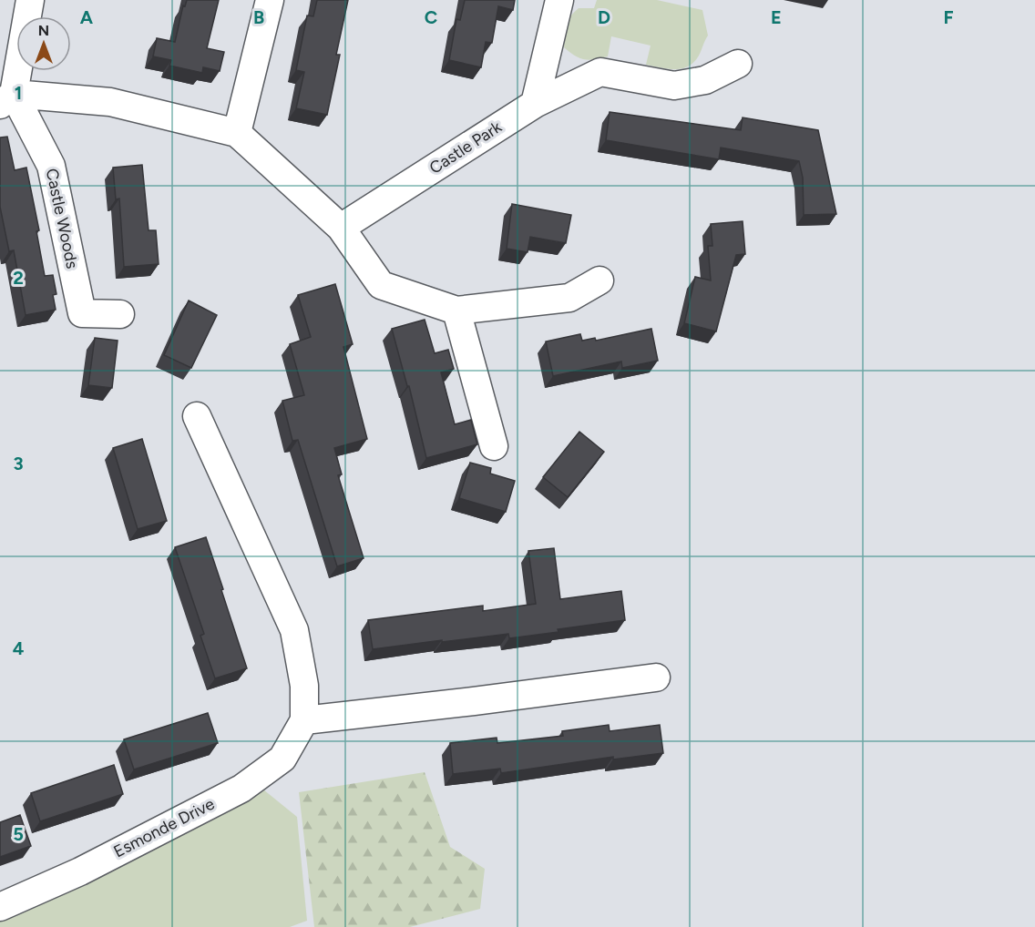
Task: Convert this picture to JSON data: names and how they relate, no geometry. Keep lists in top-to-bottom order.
{
  "streets": {
    "street": ["Castle Park", "Castle Woods", "Esmonde Drive"]
  },
  "north": "top",
  "grid": {
    "columns": [
      "A",
      "B",
      "C",
      "D",
      "E",
      "F"
    ],
    "rows": [
      "1",
      "2",
      "3",
      "4",
      "5"
    ]
  }
}
